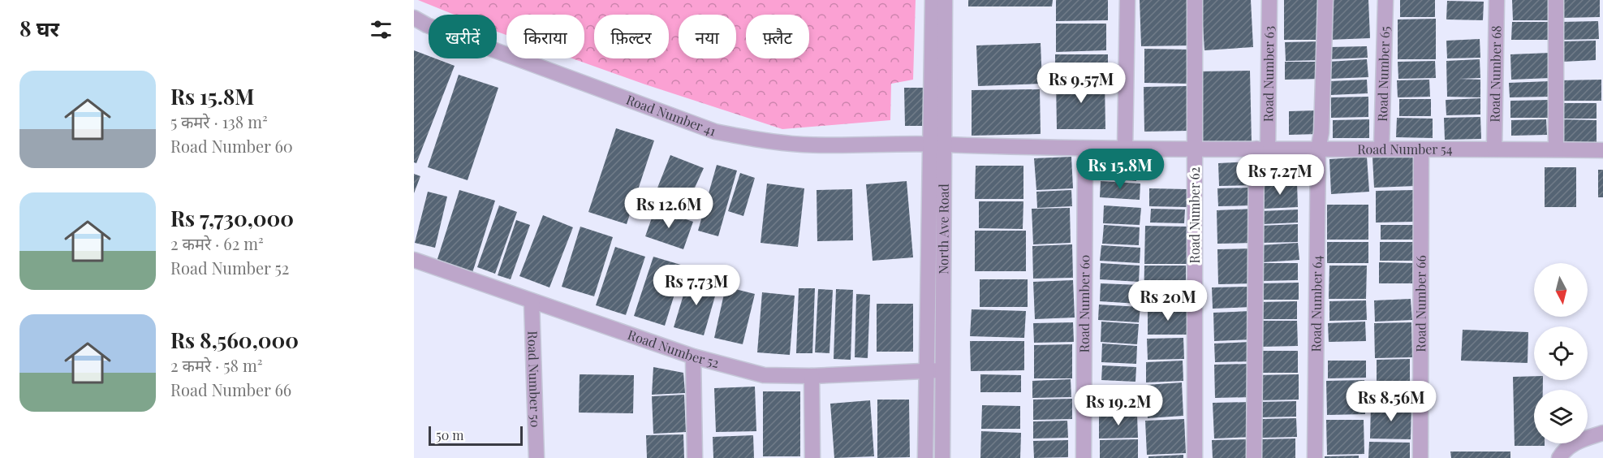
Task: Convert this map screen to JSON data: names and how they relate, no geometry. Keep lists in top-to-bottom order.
{
  "streets": {
    "street": [
      "Road Number 68",
      "Road Number 63",
      "Road Number 65",
      "Road Number 41",
      "Road Number 54",
      "Road Number 62",
      "North Ave Road",
      "Road Number 60",
      "Road Number 64",
      "Road Number 66",
      "Road Number 52",
      "Road Number 50"
    ]
  },
  "crossings": [
    ["Road Number 68", "Road Number 54"],
    ["Road Number 63", "Road Number 54"],
    ["Road Number 65", "Road Number 54"],
    ["Road Number 41", "Road Number 54"],
    ["Road Number 41", "North Ave Road"],
    ["Road Number 54", "Road Number 62"],
    ["Road Number 54", "North Ave Road"],
    ["Road Number 54", "Road Number 60"],
    ["Road Number 54", "Road Number 64"],
    ["Road Number 54", "Road Number 66"],
    ["North Ave Road", "Road Number 52"],
    ["Road Number 52", "Road Number 50"]
  ],
  "scale_bar": "50 m",
  "north": "bottom",
  "page": {
    "heading": "8 घर",
    "chip": [
      "खरीदें",
      "किराया",
      "फ़िल्टर",
      "नया",
      "फ़्लैट"
    ],
    "list": [
      {
        "name": "Rs 15.8M",
        "note": "5 कमरे · 138 m² · Road Number 60"
      },
      {
        "name": "Rs 7,730,000",
        "note": "2 कमरे · 62 m² · Road Number 52"
      },
      {
        "name": "Rs 8,560,000",
        "note": "2 कमरे · 58 m² · Road Number 66"
      }
    ],
    "price": [
      "Rs 9.57M",
      "Rs 15.8M",
      "Rs 7.27M",
      "Rs 12.6M",
      "Rs 7.73M",
      "Rs 20M",
      "Rs 8.56M",
      "Rs 19.2M"
    ],
    "scale": "50 m"
  }
}
